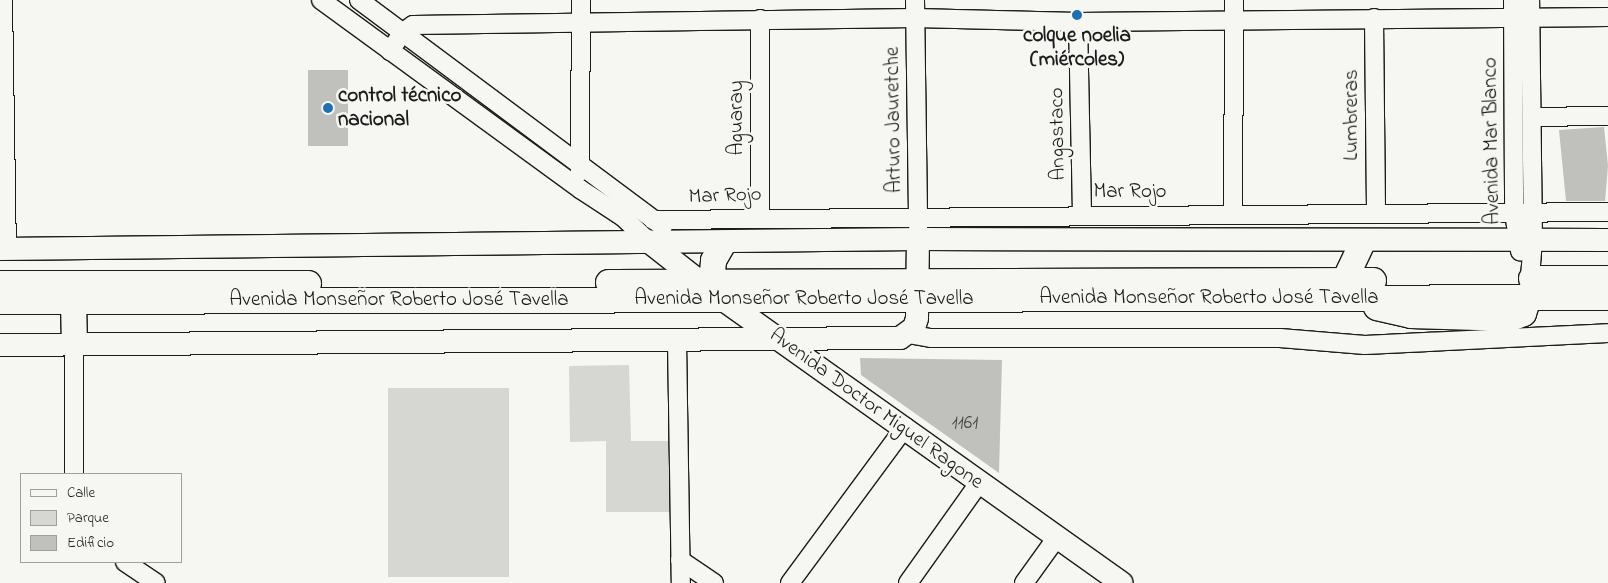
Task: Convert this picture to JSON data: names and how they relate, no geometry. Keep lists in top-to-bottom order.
{
  "streets": {
    "highway": ["Avenida Monseñor Roberto José Tavella"],
    "main road": ["Avenida Doctor Miguel Ragone"],
    "street": [
      "Lumbreras",
      "Aguaray",
      "Arturo Jauretche",
      "Angastaco",
      "Avenida Mar Blanco",
      "Mar Rojo"
    ]
  },
  "crossings": [
    ["Lumbreras", "Mar Rojo"],
    ["Aguaray", "Mar Rojo"],
    ["Arturo Jauretche", "Mar Rojo"],
    ["Angastaco", "Mar Rojo"],
    ["Avenida Mar Blanco", "Mar Rojo"],
    ["Avenida Mar Blanco", "Avenida Monseñor Roberto José Tavella"],
    ["Mar Rojo", "Avenida Doctor Miguel Ragone"],
    ["Avenida Monseñor Roberto José Tavella", "Avenida Doctor Miguel Ragone"]
  ],
  "places": ["colque noelia (miércoles)", "control técnico nacional"],
  "house_numbers": ["1161"],
  "legend": ["Calle", "Parque", "Edificio"]
}
